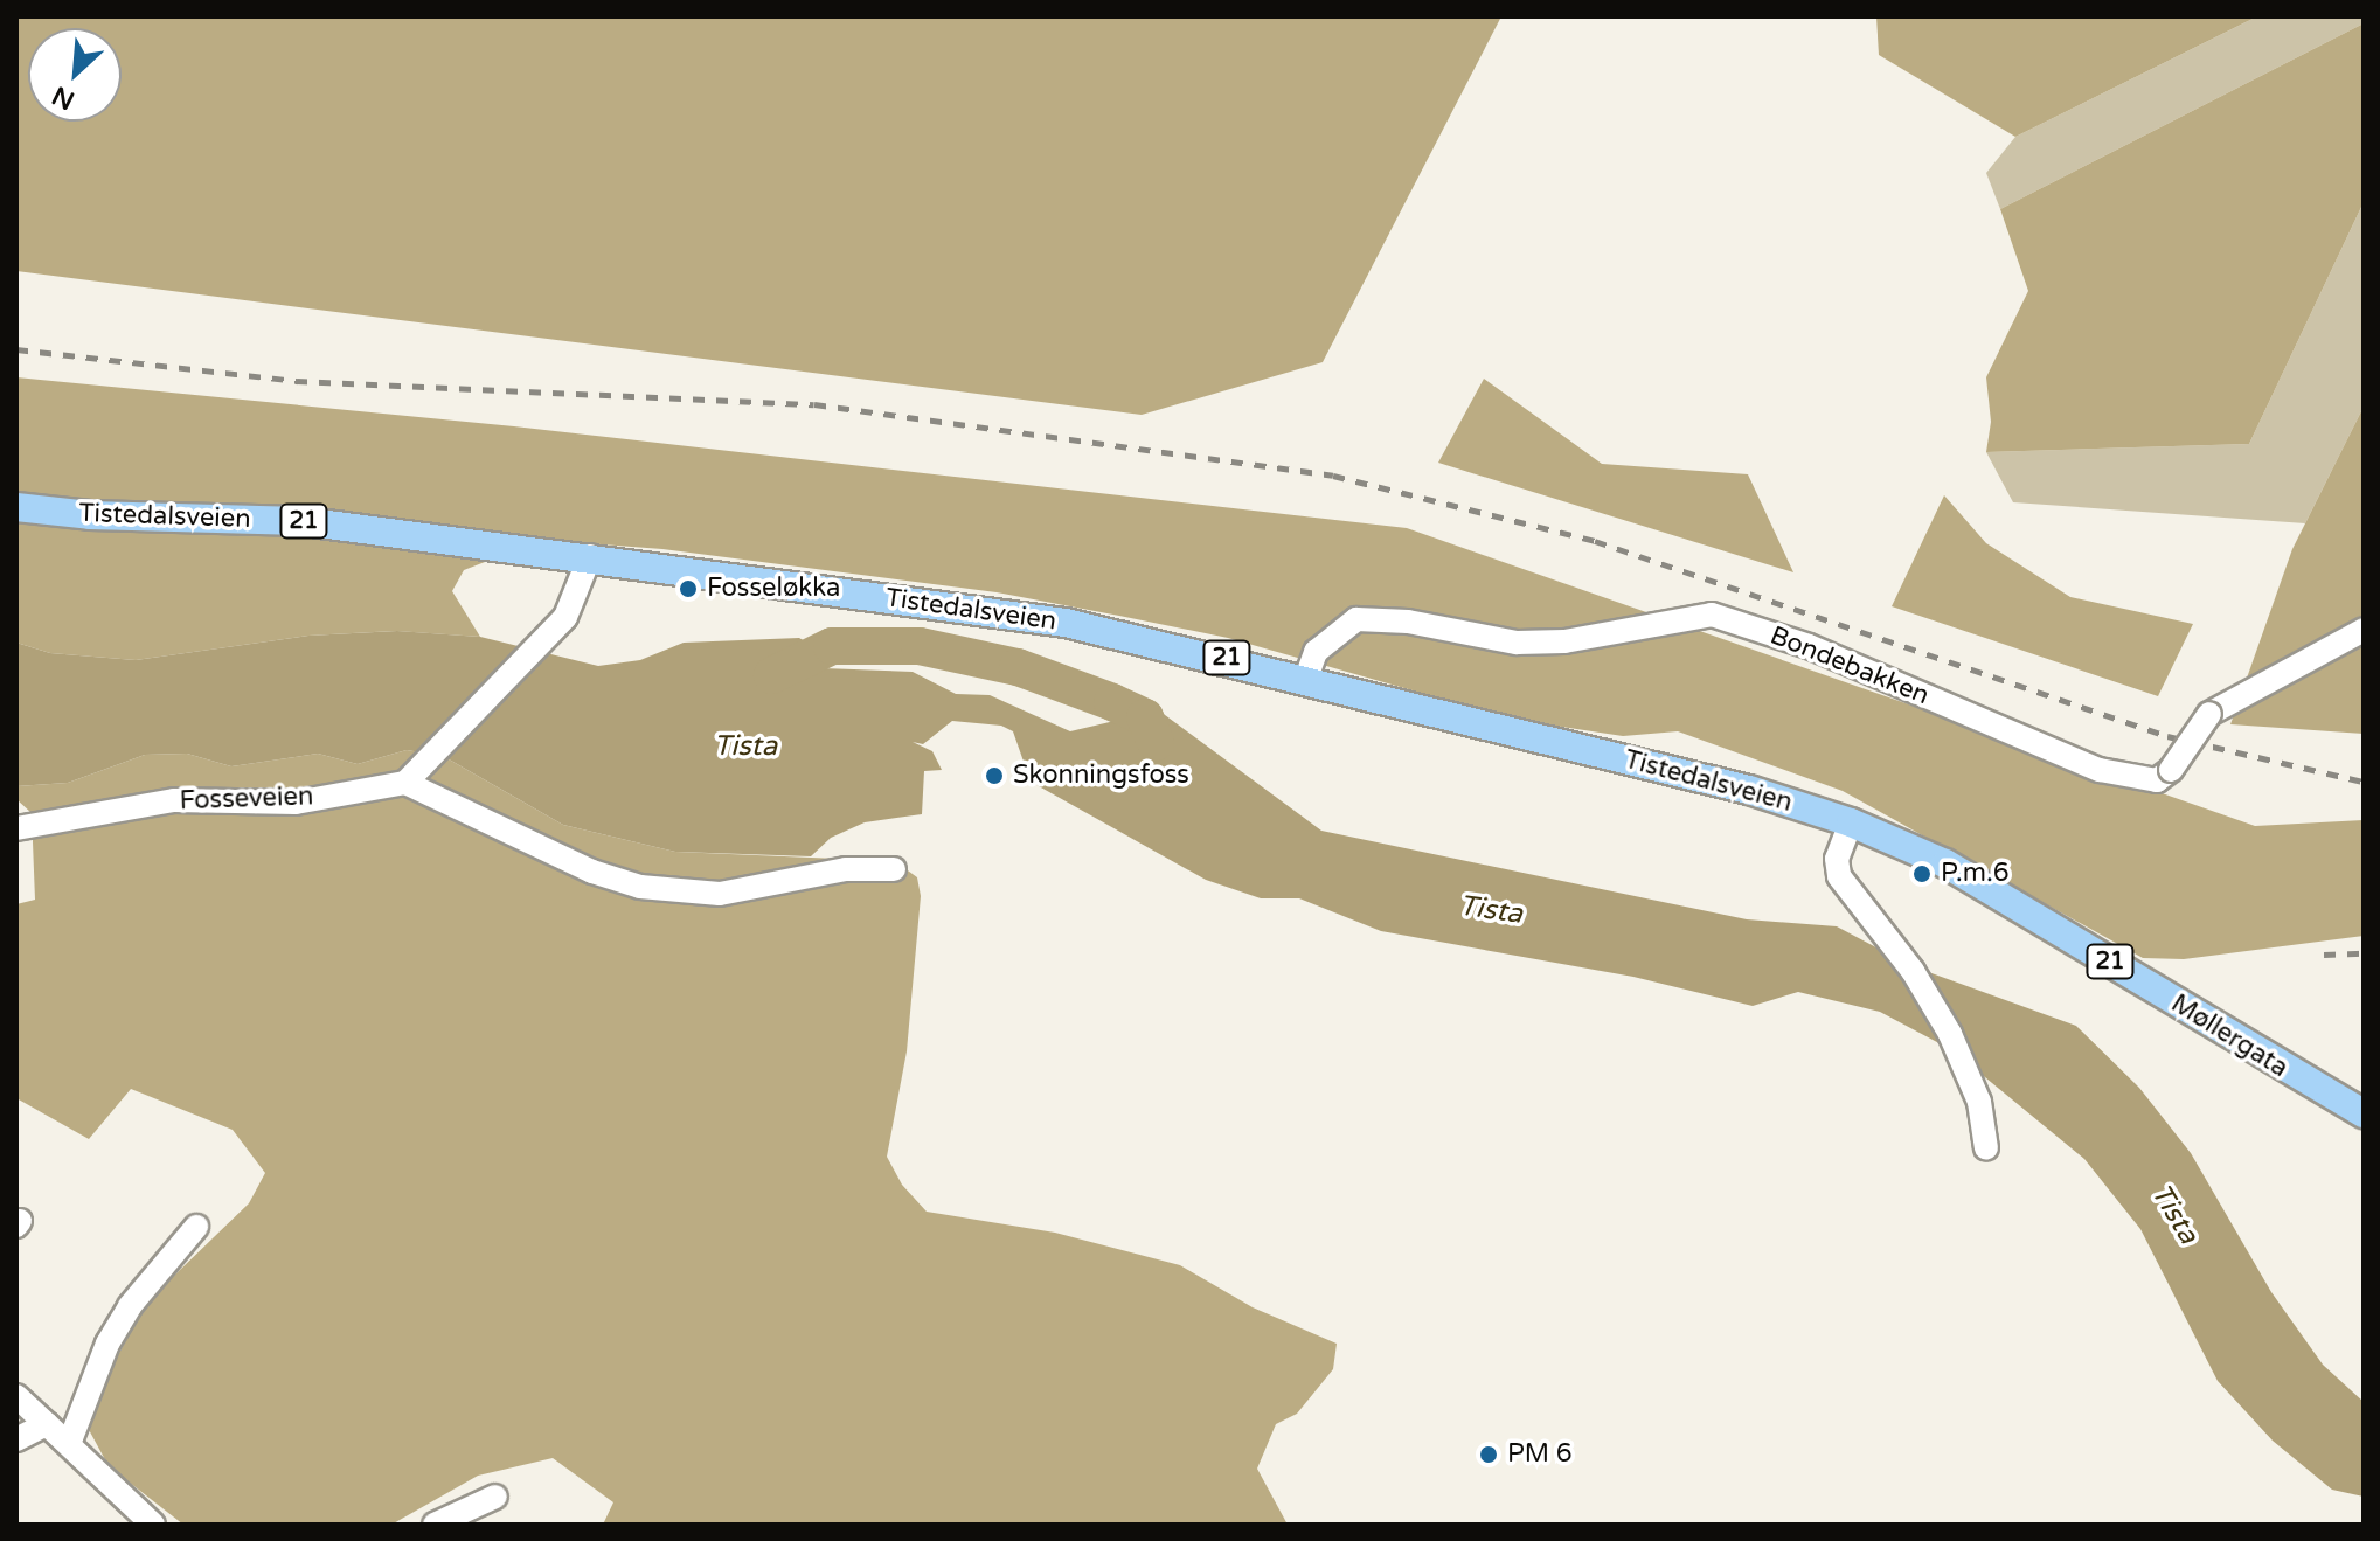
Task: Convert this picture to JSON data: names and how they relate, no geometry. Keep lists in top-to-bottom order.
{
  "streets": {
    "main road": ["Tistedalsveien", "21", "Møllergata"],
    "street": ["Bondebakken", "Fosseveien"]
  },
  "crossings": [
    ["Tistedalsveien", "Bondebakken"],
    ["Tistedalsveien", "Møllergata"]
  ],
  "water": ["Tista"],
  "places": [
    "Fosseløkka",
    "Skonningsfoss",
    "P.m.6",
    "PM 6"
  ],
  "north": "bottom left"
}
